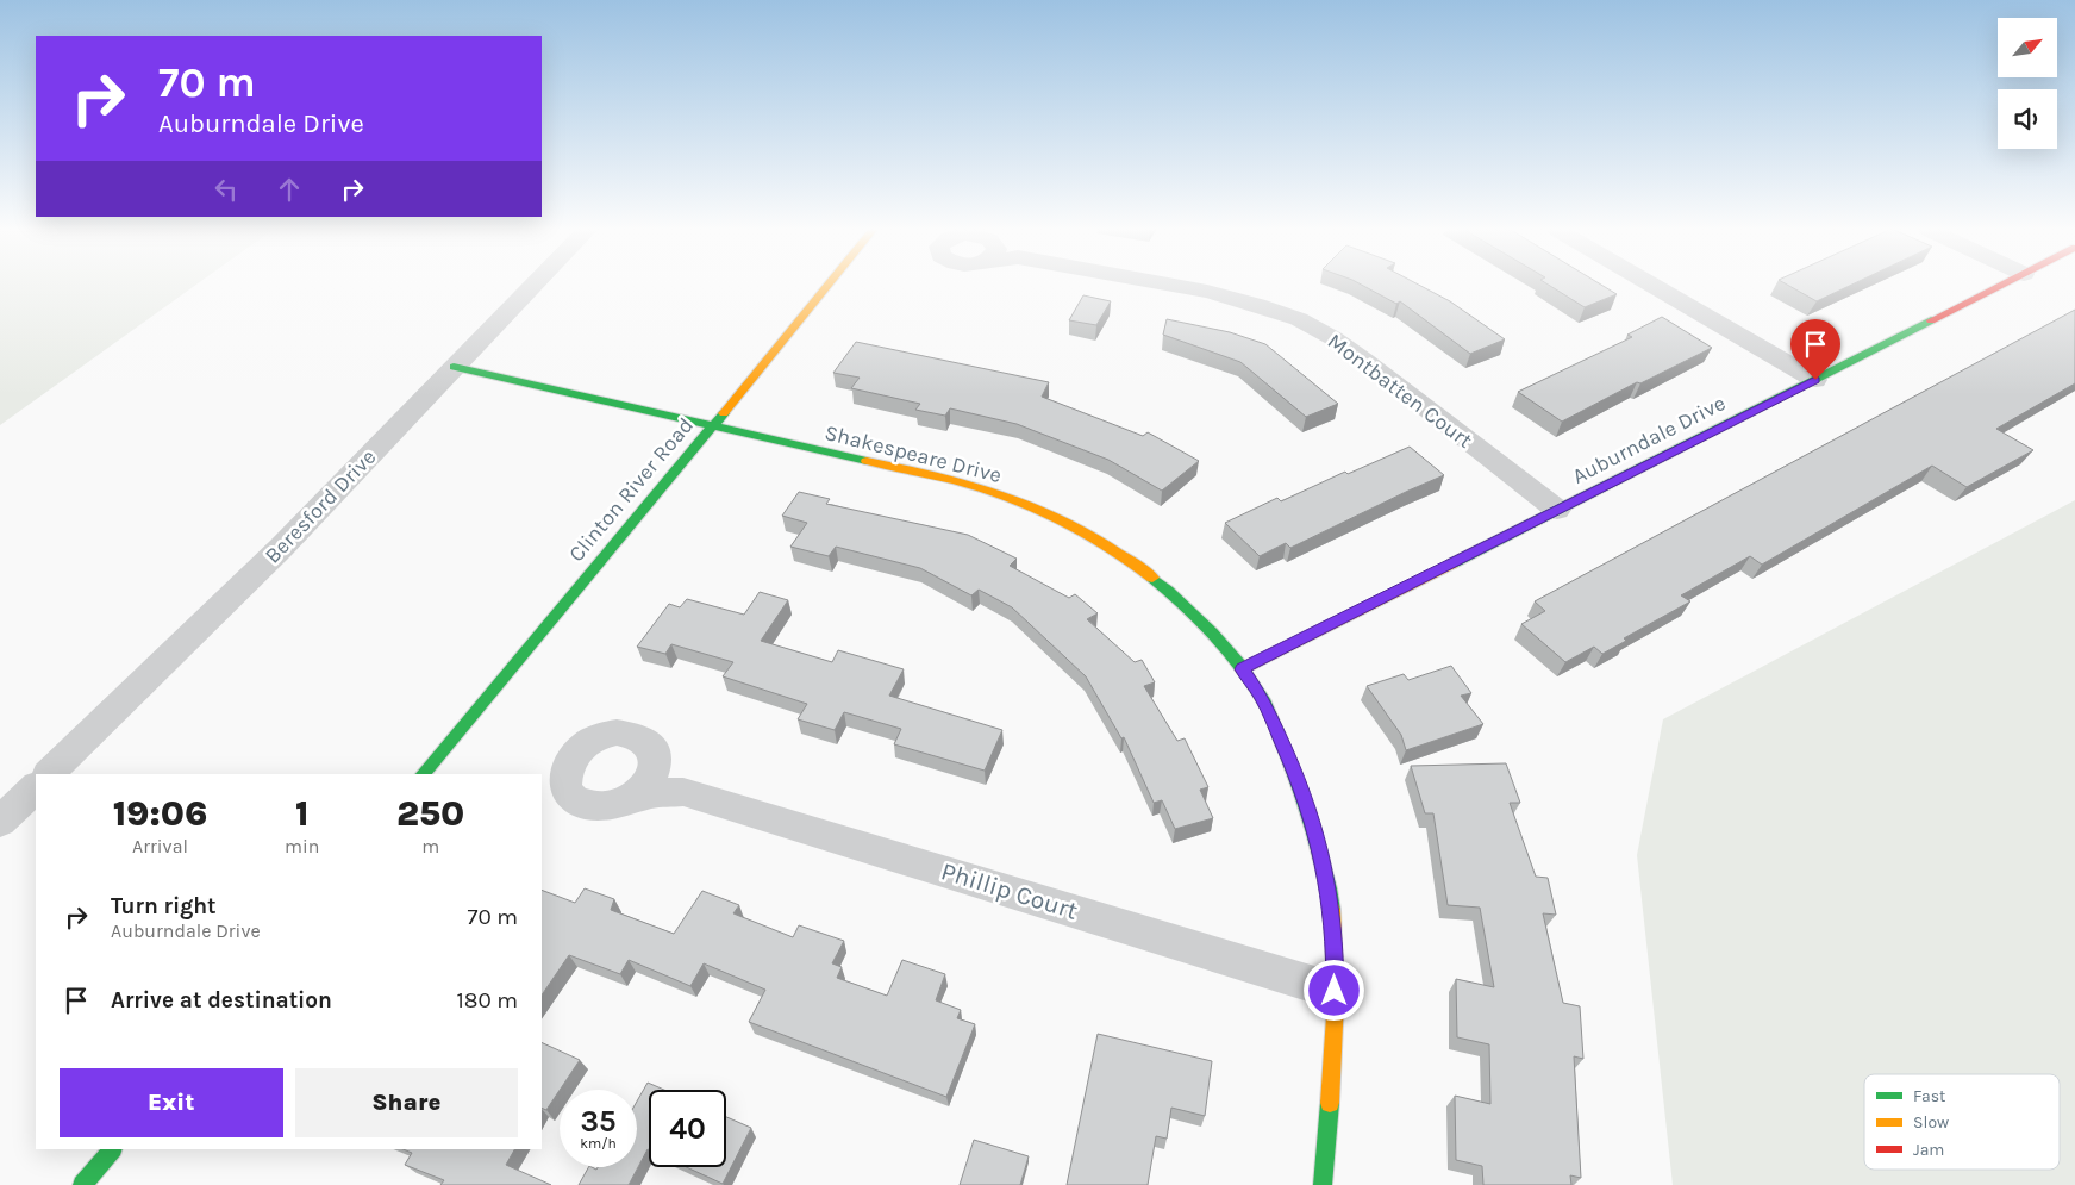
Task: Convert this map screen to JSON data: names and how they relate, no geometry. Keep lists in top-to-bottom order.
{
  "streets": {
    "street": [
      "Montbatten Court",
      "Auburndale Drive",
      "Shakespeare Drive",
      "Clinton River Road",
      "Beresford Drive",
      "Phillip Court"
    ]
  },
  "crossings": [
    ["Montbatten Court", "Auburndale Drive"],
    ["Auburndale Drive", "Shakespeare Drive"],
    ["Shakespeare Drive", "Clinton River Road"],
    ["Shakespeare Drive", "Beresford Drive"],
    ["Shakespeare Drive", "Phillip Court"]
  ],
  "legend": ["Fast", "Slow", "Jam"],
  "north": "top right",
  "page": {
    "turn": ["70 m", "Auburndale Drive"],
    "eta": [
      "19:06",
      "Arrival",
      "1",
      "min",
      "250",
      "m"
    ],
    "list": [
      {
        "name": "Turn right",
        "note": "Auburndale Drive",
        "value": "70 m"
      },
      {
        "name": "Arrive at destination",
        "value": "180 m"
      }
    ],
    "buttons": ["Exit", "Share"],
    "speed": "35 km/h",
    "limit": "40"
  }
}
